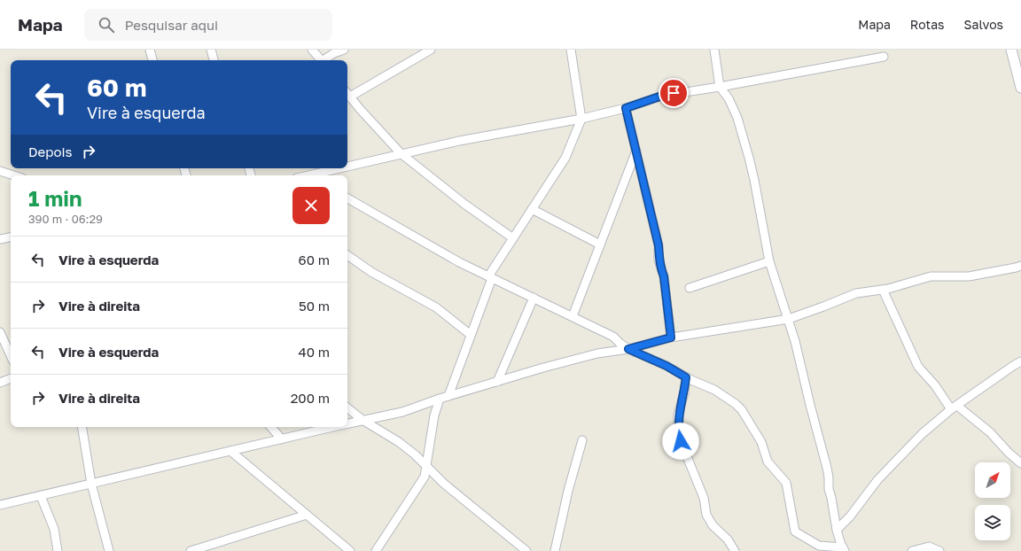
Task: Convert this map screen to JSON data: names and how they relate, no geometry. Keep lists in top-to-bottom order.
{
  "north": "top right",
  "page": {
    "header": "Mapa",
    "search": "Pesquisar aqui",
    "nav": ["Mapa", "Rotas", "Salvos"],
    "turn": ["60 m", "Vire à esquerda"],
    "then": "Depois",
    "heading": ["1 min", "390 m · 06:29"],
    "list": [
      {
        "name": "Vire à esquerda",
        "value": "60 m"
      },
      {
        "name": "Vire à direita",
        "value": "50 m"
      },
      {
        "name": "Vire à esquerda",
        "value": "40 m"
      },
      {
        "name": "Vire à direita",
        "value": "200 m"
      }
    ]
  }
}
